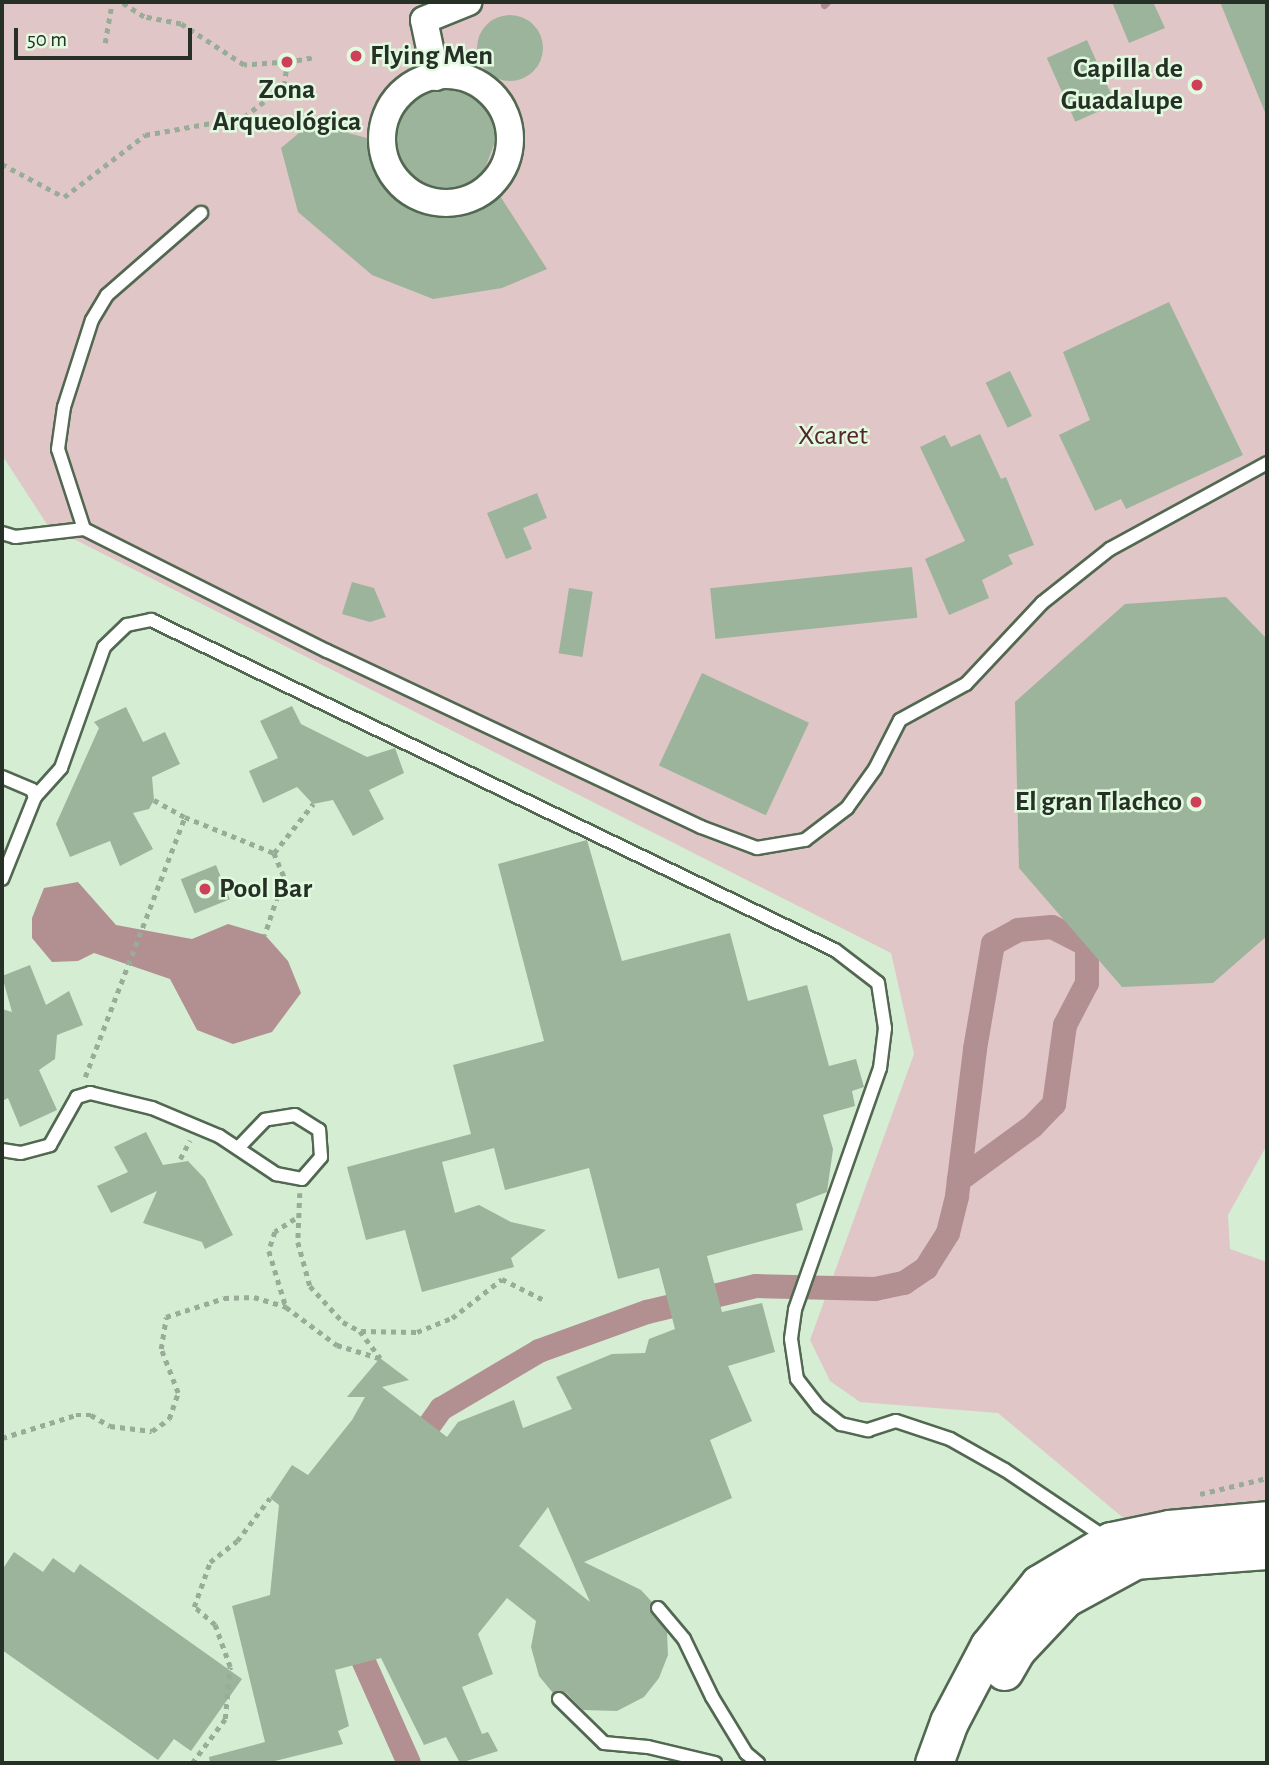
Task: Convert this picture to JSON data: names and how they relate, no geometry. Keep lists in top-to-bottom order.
{
  "parks": ["Xcaret"],
  "places": [
    "Flying Men",
    "Zona Arqueológica",
    "Capilla de Guadalupe",
    "El gran Tlachco",
    "Pool Bar"
  ],
  "scale_bar": "50 m"
}
